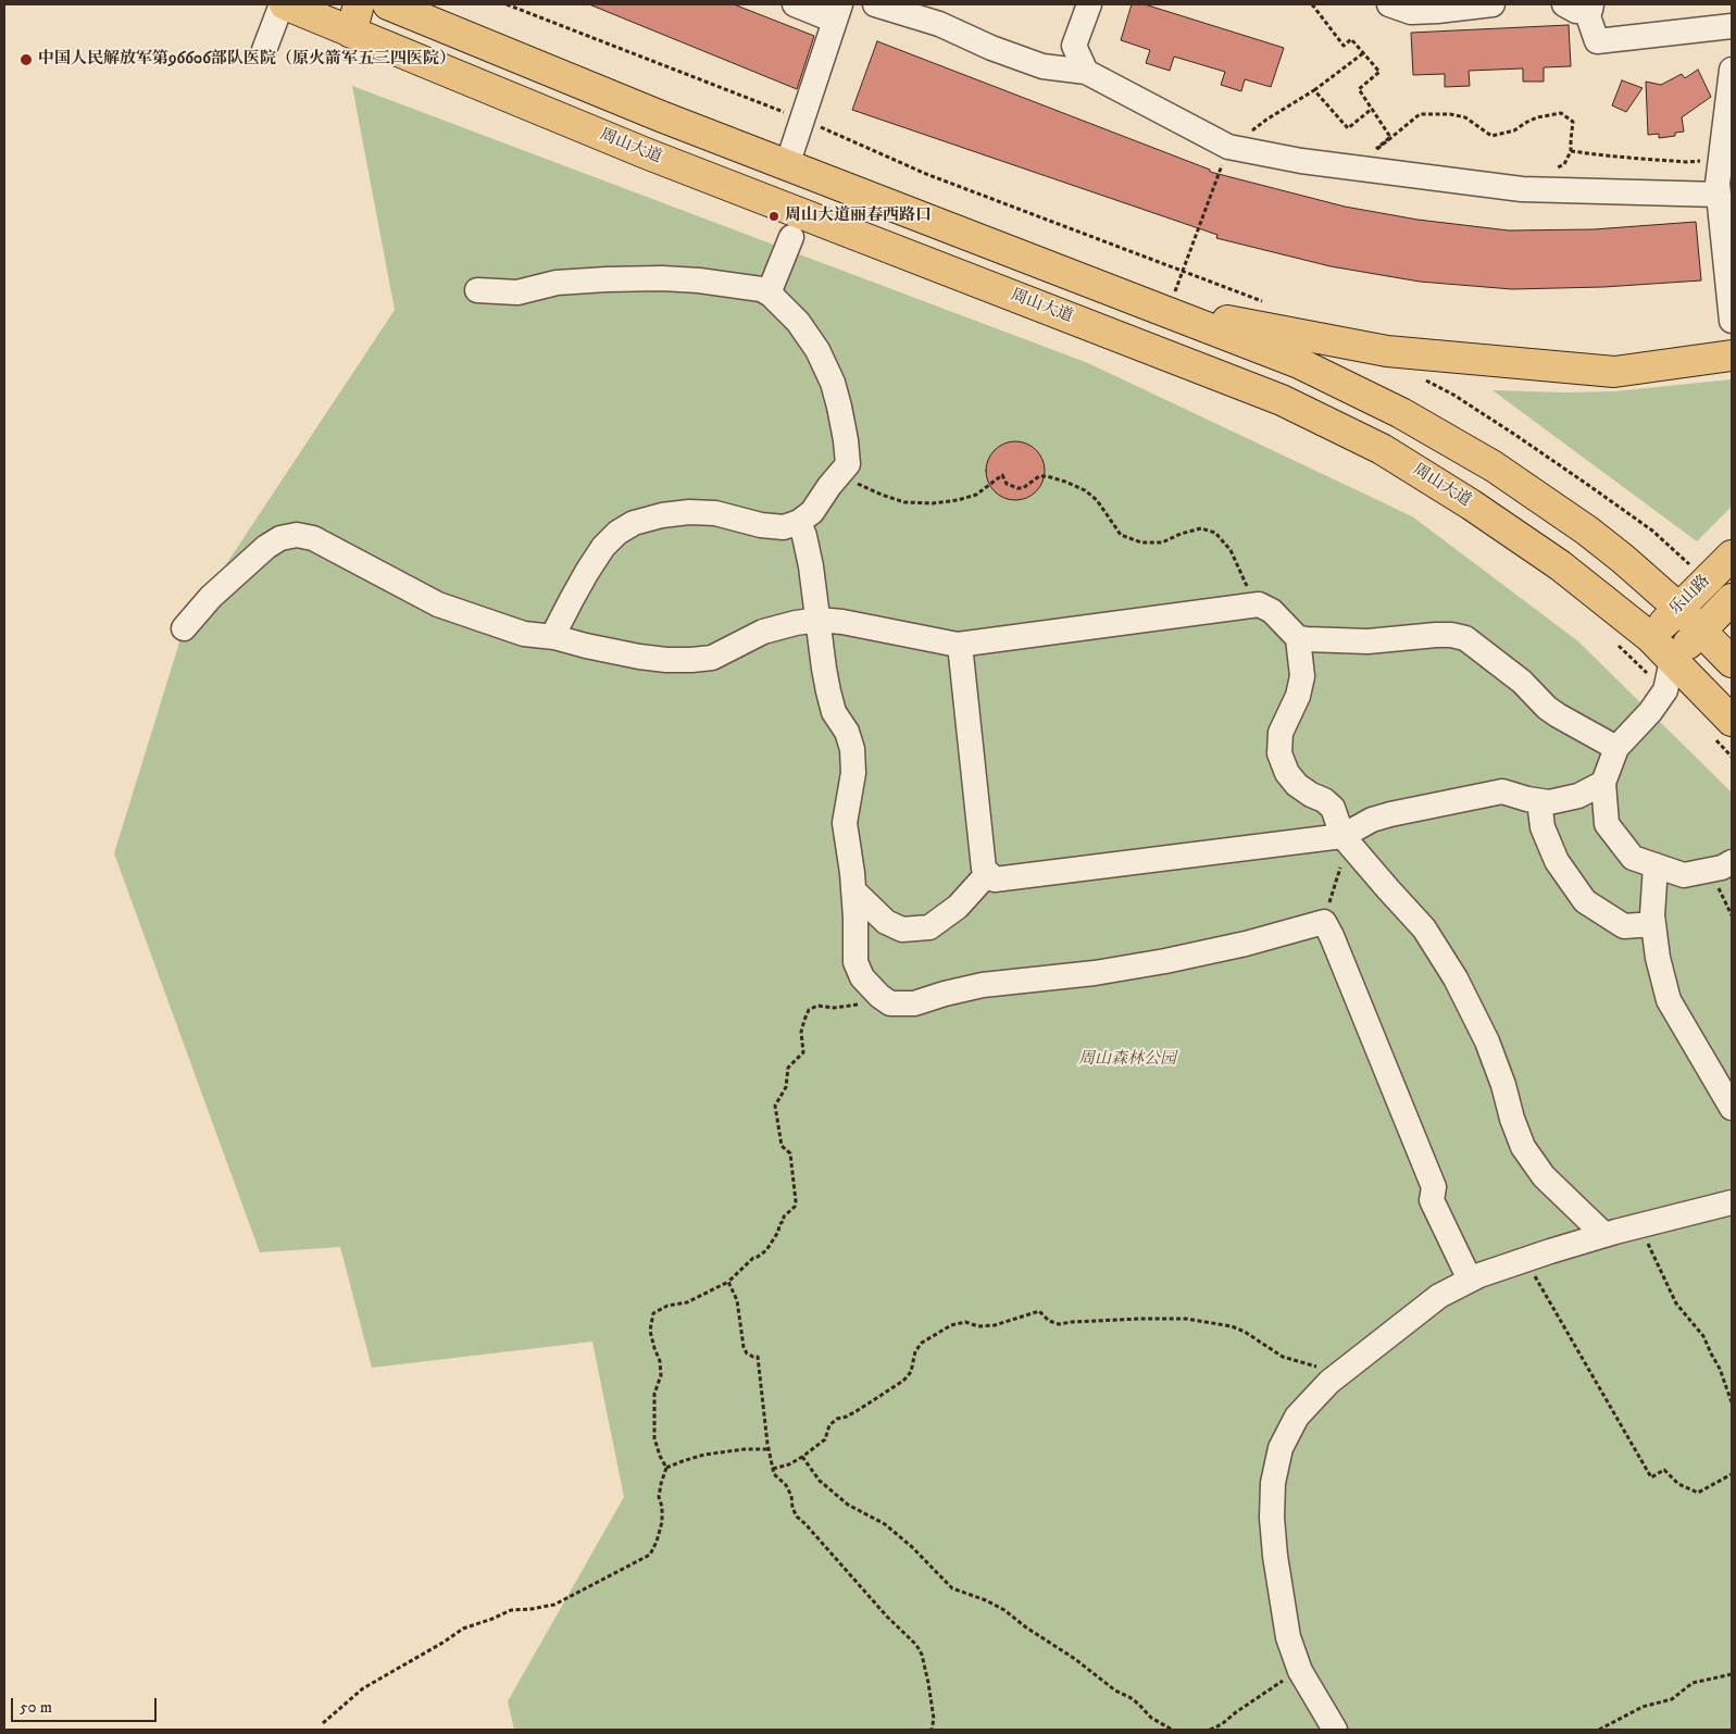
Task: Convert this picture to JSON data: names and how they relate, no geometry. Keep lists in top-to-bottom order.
{
  "streets": {
    "main road": ["周山大道", "乐山路"]
  },
  "crossings": [
    ["周山大道", "乐山路"]
  ],
  "parks": ["周山森林公园"],
  "places": ["中国人民解放军第96606部队医院（原火箭军五三四医院）", "周山大道丽春西路口"],
  "scale_bar": "50 m"
}
